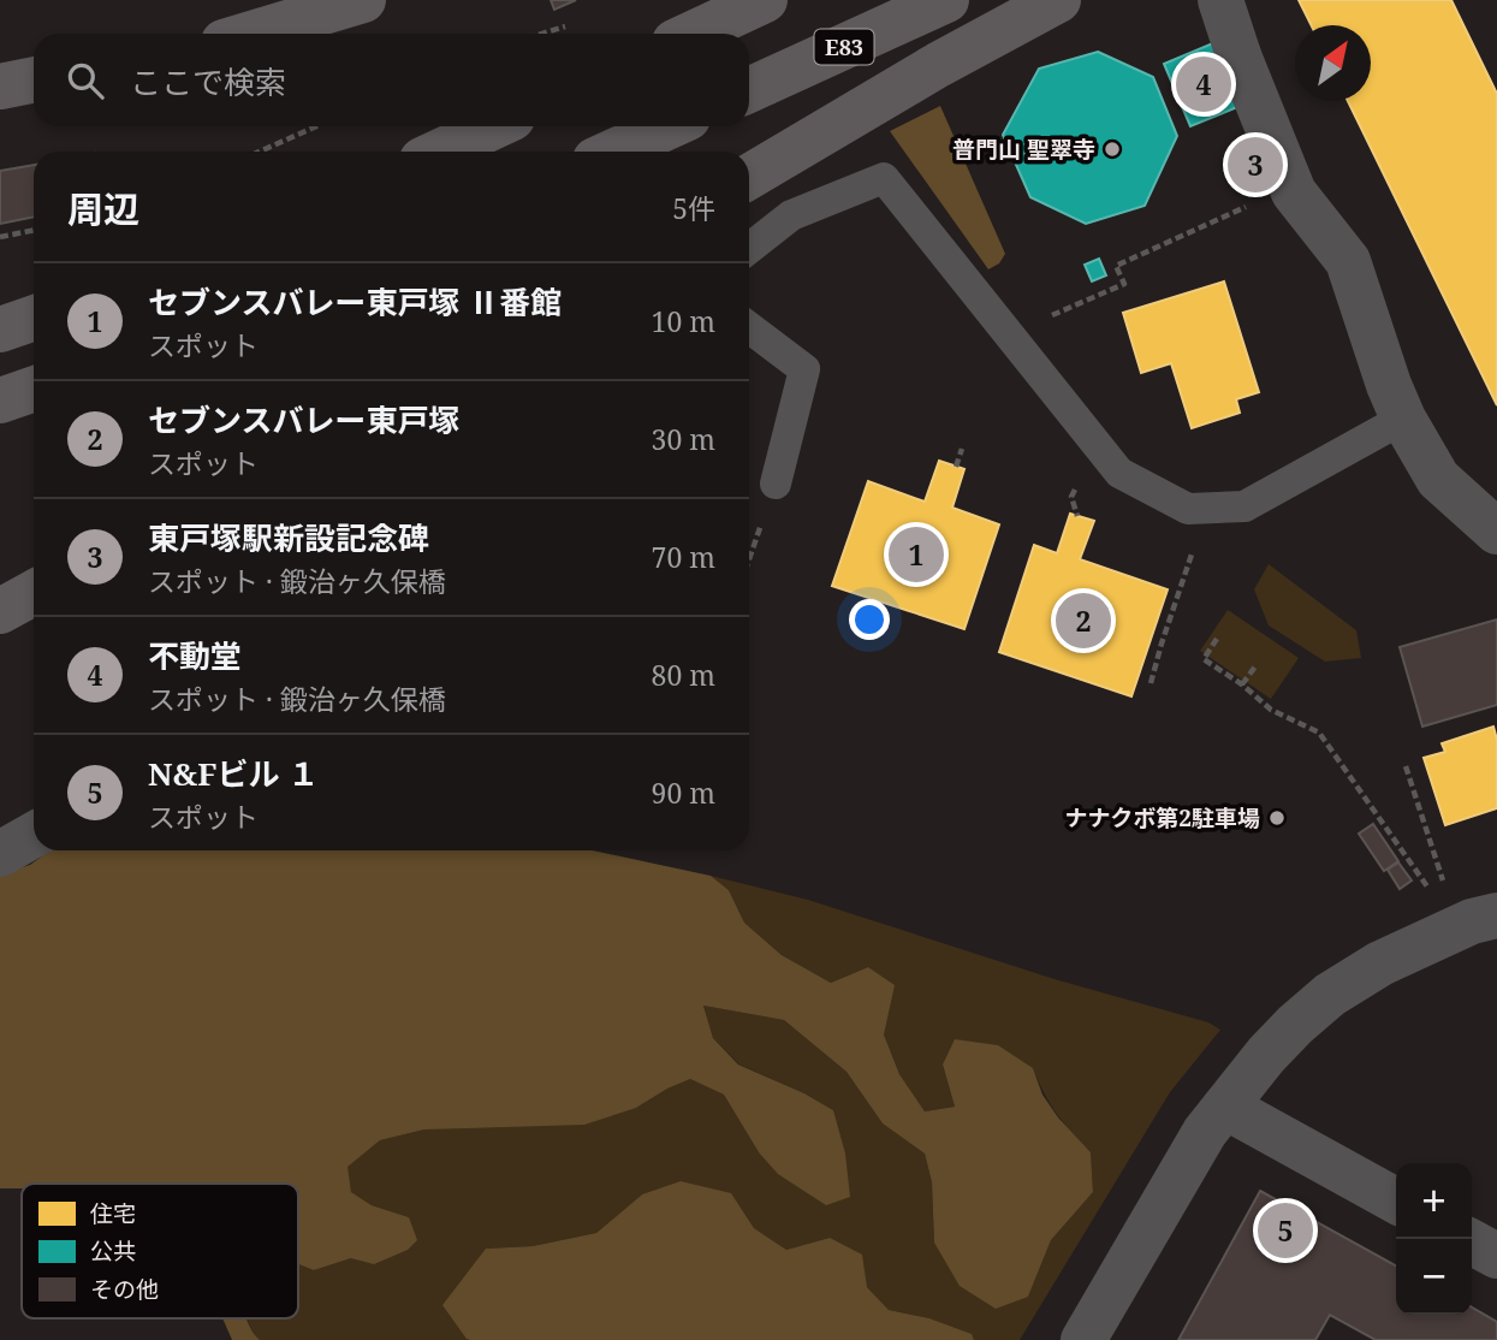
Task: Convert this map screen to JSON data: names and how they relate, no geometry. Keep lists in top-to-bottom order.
{
  "streets": {
    "highway": ["E83"]
  },
  "places": ["普門山 聖翠寺", "ナナクボ第2駐車場"],
  "legend": ["住宅", "公共", "その他"],
  "north": "top right",
  "page": {
    "search": "ここで検索",
    "pins": [
      "4",
      "3",
      "1",
      "2",
      "5"
    ],
    "heading": ["周辺", "5件"],
    "list": [
      {
        "mark": "1",
        "name": "セブンスバレー東戸塚 Ⅱ番館",
        "note": "スポット",
        "value": "10 m"
      },
      {
        "mark": "2",
        "name": "セブンスバレー東戸塚",
        "note": "スポット",
        "value": "30 m"
      },
      {
        "mark": "3",
        "name": "東戸塚駅新設記念碑",
        "note": "スポット · 鍛治ヶ久保橋",
        "value": "70 m"
      },
      {
        "mark": "4",
        "name": "不動堂",
        "note": "スポット · 鍛治ヶ久保橋",
        "value": "80 m"
      },
      {
        "mark": "5",
        "name": "N&Fビル １",
        "note": "スポット",
        "value": "90 m"
      }
    ],
    "map_buttons": ["+", "−"]
  }
}
